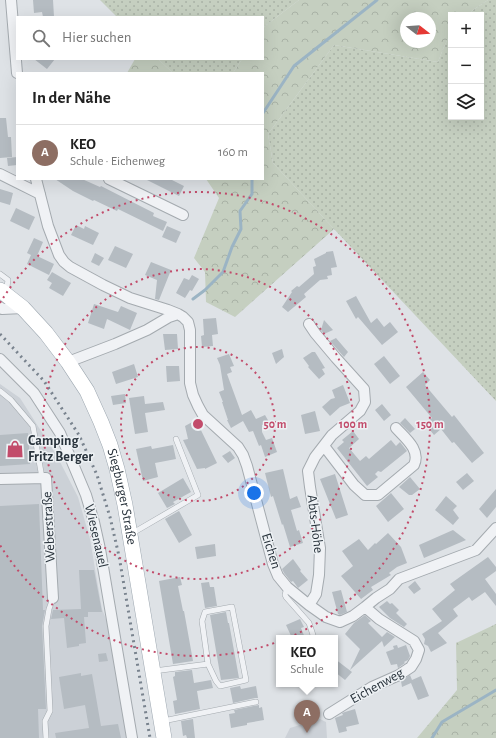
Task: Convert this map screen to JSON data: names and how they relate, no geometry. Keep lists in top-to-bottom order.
{
  "streets": {
    "main road": ["Siegburger Straße"],
    "street": [
      "Abts-Höhe",
      "Weberstraße",
      "Wiesenauel",
      "Eichen",
      "Eichenweg"
    ]
  },
  "crossings": [
    ["Abts-Höhe", "Eichen"],
    ["Eichen", "Eichenweg"]
  ],
  "places": {
    "shop": ["Camping Fritz Berger"]
  },
  "north": "right",
  "page": {
    "map_buttons": ["+", "−"],
    "search": "Hier suchen",
    "heading": "In der Nähe",
    "list": [
      {
        "mark": "A",
        "name": "KEO",
        "note": "Schule · Eichenweg",
        "value": "160 m"
      }
    ],
    "popup": ["KEO", "Schule"],
    "pins": "A"
  },
  "rings": ["50 m", "100 m", "150 m"]
}
